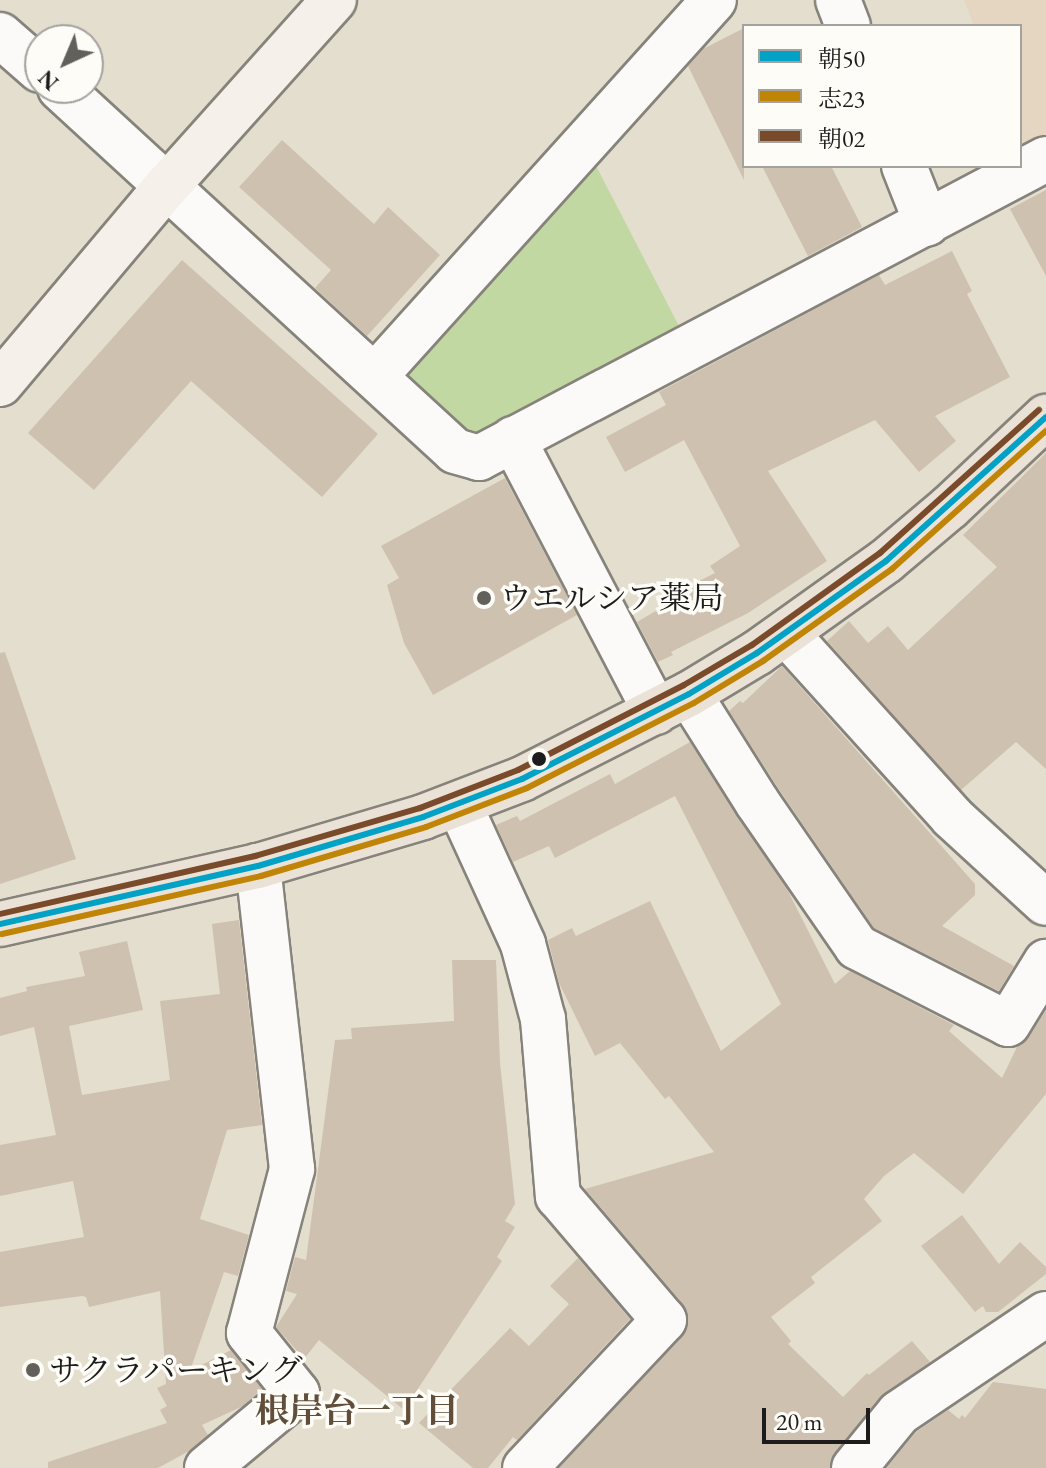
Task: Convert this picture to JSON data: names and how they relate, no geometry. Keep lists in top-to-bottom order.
{
  "districts": ["根岸台一丁目"],
  "places": ["ウエルシア薬局", "サクラパーキング"],
  "lines": ["transit line 朝02", "transit line 朝50", "transit line 志23"],
  "legend": ["朝50", "志23", "朝02"],
  "scale_bar": "20 m",
  "north": "bottom left"
}
